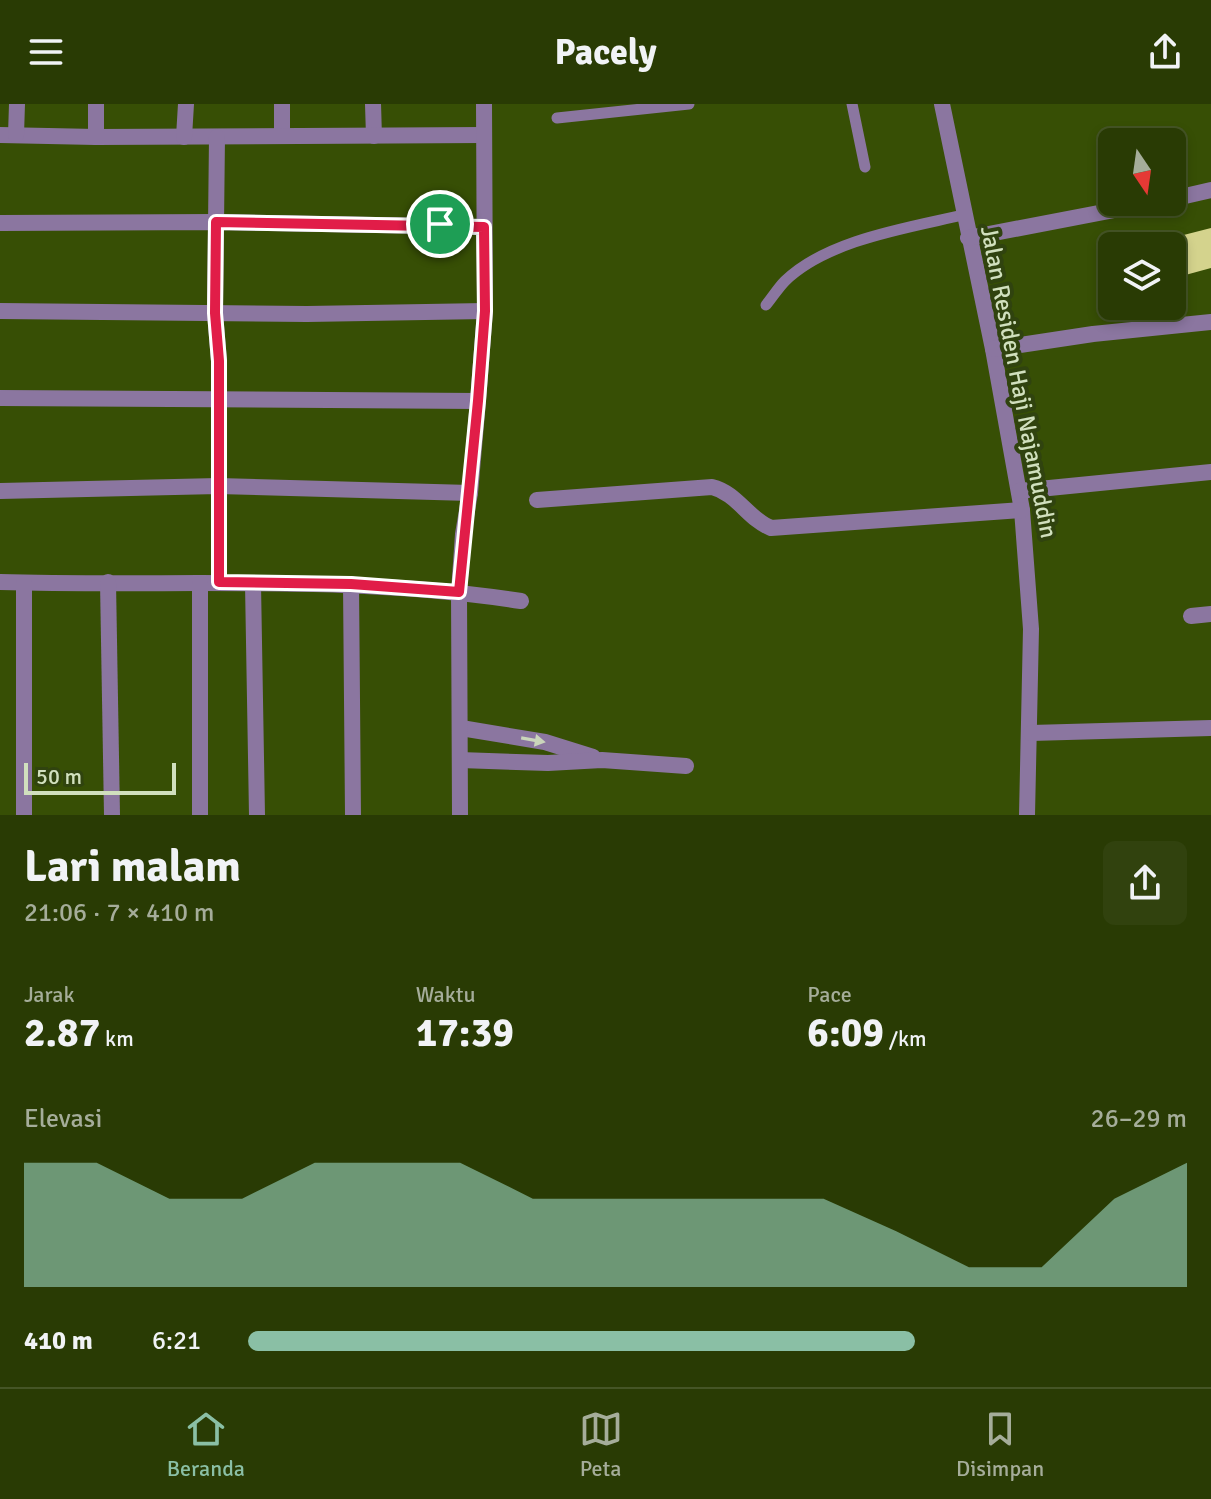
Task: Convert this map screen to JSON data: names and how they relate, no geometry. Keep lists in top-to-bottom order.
{
  "streets": {
    "street": ["Jalan Residen Haji Najamuddin"]
  },
  "scale_bar": "50 m",
  "north": "bottom",
  "page": {
    "header": "Pacely",
    "scale": "50 m",
    "heading": ["Lari malam", "21:06 · 7 × 410 m"],
    "stats": [
      ["Jarak", "2.87 km"],
      ["Waktu", "17:39"],
      ["Pace", "6:09 /km"]
    ],
    "chart": ["Elevasi", "26–29 m"],
    "list": [
      {
        "name": "410 m",
        "note": "6:21"
      }
    ],
    "tabs": ["Beranda", "Peta", "Disimpan"]
  }
}
